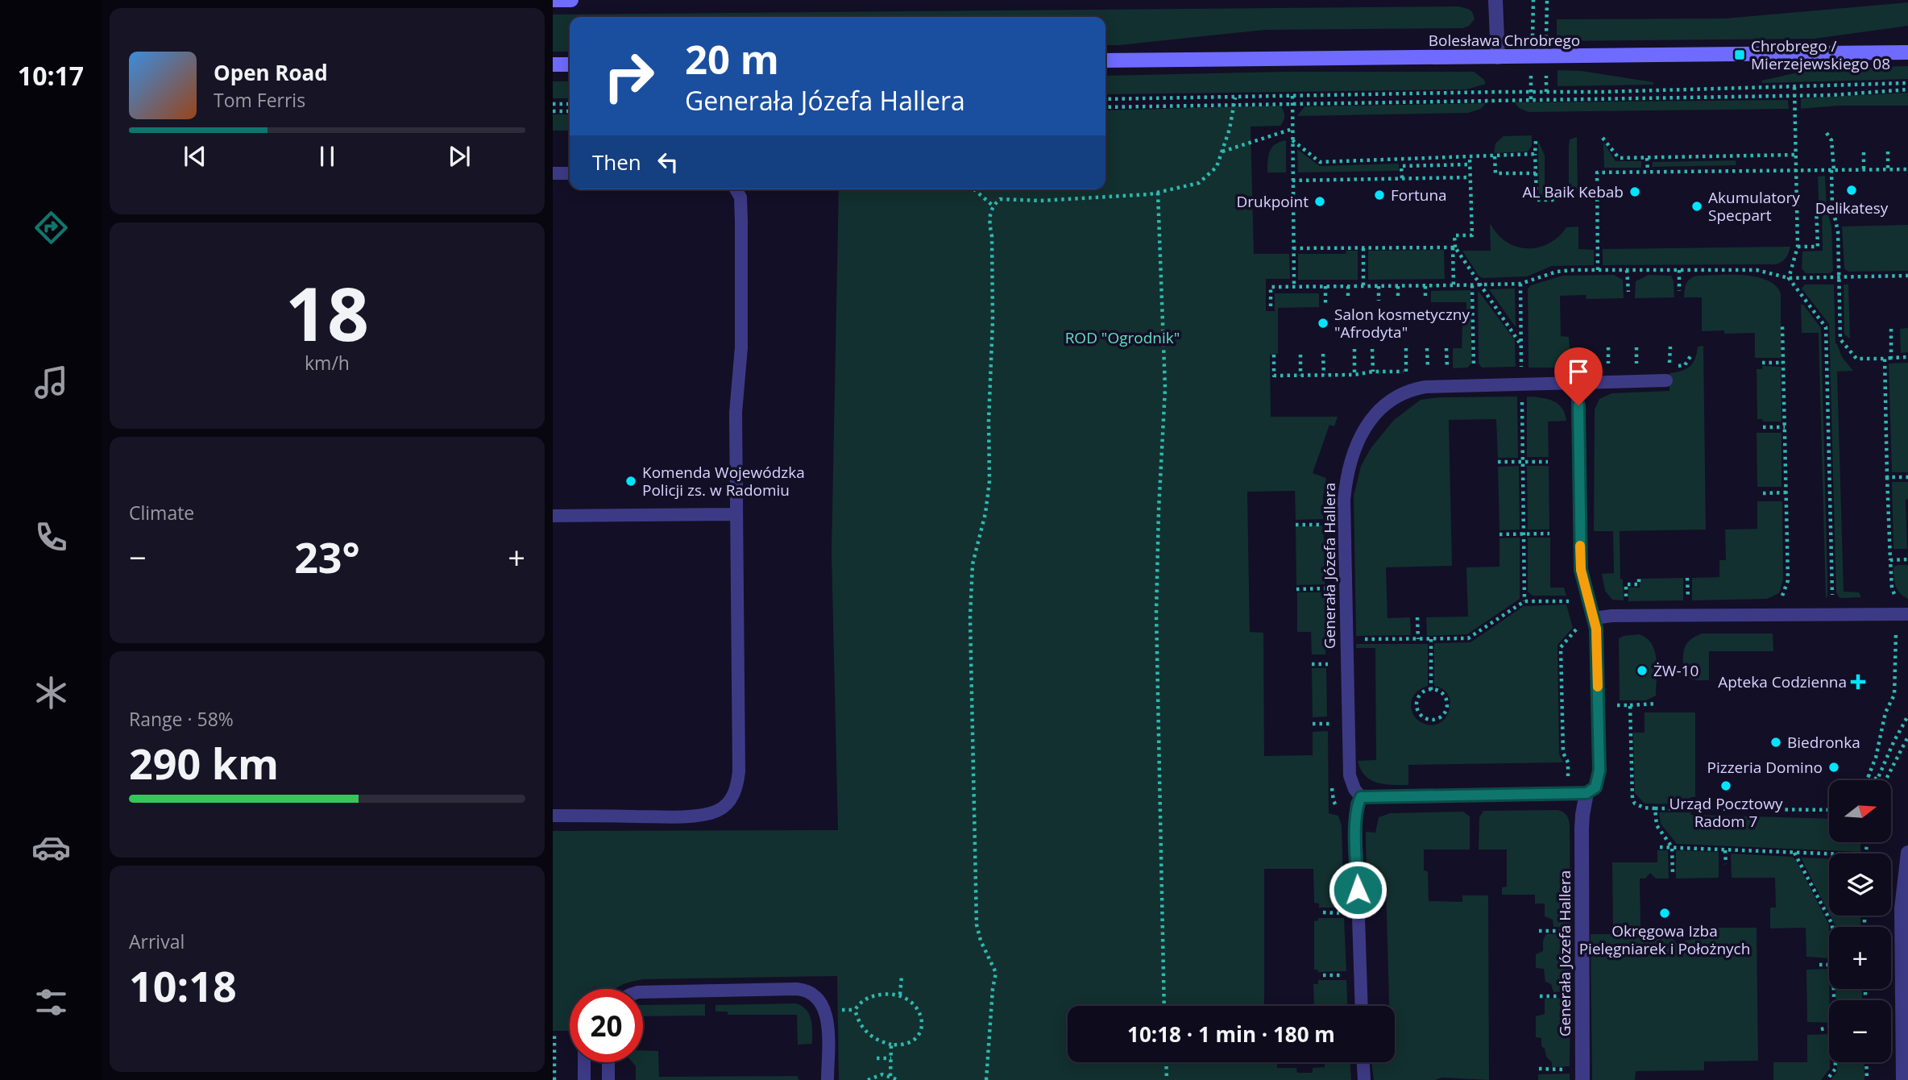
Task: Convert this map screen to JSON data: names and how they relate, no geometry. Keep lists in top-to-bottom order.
{
  "streets": {
    "street": ["Bolesława Chrobrego", "Generała Józefa Hallera"]
  },
  "parks": ["ROD \"Ogrodnik\""],
  "places": {
    "transit": ["Chrobrego / Mierzejewskiego 08"],
    "other": [
      "Delikatesy",
      "AL Baik Kebab",
      "Fortuna",
      "Drukpoint",
      "Akumulatory Specpart",
      "Salon kosmetyczny \"Afrodyta\"",
      "Komenda Wojewódzka Policji zs. w Radomiu",
      "ŻW-10",
      "Biedronka",
      "Pizzeria Domino",
      "Urząd Pocztowy Radom 7",
      "Okręgowa Izba Pielęgniarek i Położnych"
    ],
    "health": ["Apteka Codzienna"]
  },
  "north": "right",
  "page": {
    "tabs": "10:17",
    "turn": ["20 m", "Generała Józefa Hallera"],
    "song": ["Open Road", "Tom Ferris"],
    "then": "Then",
    "tile": [
      ["18", "km/h"],
      "Climate",
      ["Range · 58%", "290 km"],
      ["Arrival", "10:18"]
    ],
    "heat": ["−", "23°", "+"],
    "map_buttons": ["+", "−"],
    "limit": "20",
    "trip": "10:18 · 1 min · 180 m"
  }
}
